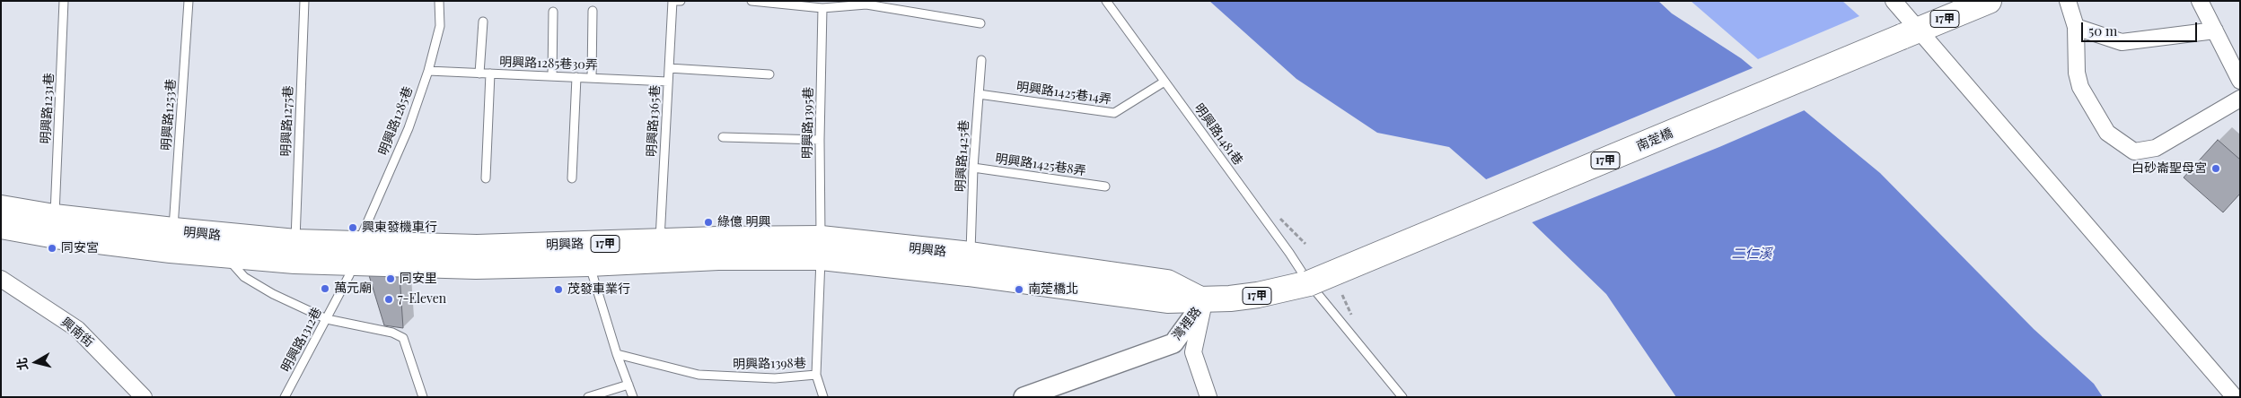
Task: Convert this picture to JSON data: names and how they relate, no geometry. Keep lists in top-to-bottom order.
{
  "streets": {
    "main road": ["17甲", "南萣橋", "明興路"],
    "street": ["灣裡路", "興南街"],
    "lane": [
      "明興路1285巷30弄",
      "明興路1425巷14弄",
      "明興路1231巷",
      "明興路1253巷",
      "明興路1275巷",
      "明興路1285巷",
      "明興路1365巷",
      "明興路1395巷",
      "明興路1481巷",
      "明興路1425巷",
      "明興路1425巷8弄",
      "明興路1312巷",
      "明興路1398巷"
    ]
  },
  "crossings": [
    ["17甲", "南萣橋"],
    ["明興路1285巷30弄", "明興路1285巷"],
    ["明興路1285巷30弄", "明興路1365巷"],
    ["明興路1425巷14弄", "明興路1481巷"],
    ["明興路1425巷14弄", "明興路1425巷"],
    ["明興路1231巷", "明興路"],
    ["明興路1253巷", "明興路"],
    ["明興路1275巷", "明興路"],
    ["明興路1285巷", "明興路"],
    ["明興路1285巷", "明興路1312巷"],
    ["明興路1365巷", "明興路"],
    ["明興路1395巷", "明興路"],
    ["明興路1395巷", "明興路1398巷"],
    ["明興路1481巷", "南萣橋"],
    ["明興路1481巷", "明興路"],
    ["南萣橋", "明興路"],
    ["明興路1425巷", "明興路1425巷8弄"],
    ["明興路1425巷", "明興路"],
    ["明興路", "灣裡路"],
    ["明興路", "明興路1312巷"],
    ["明興路", "明興路1398巷"]
  ],
  "water": ["二仁溪"],
  "places": [
    "白砂崙聖母宮",
    "綠億 明興",
    "興東發機車行",
    "同安宮",
    "同安里",
    "萬元廟",
    "茂發車業行",
    "南萣橋北",
    "7-Eleven"
  ],
  "scale_bar": "50 m",
  "north": "left"
}
